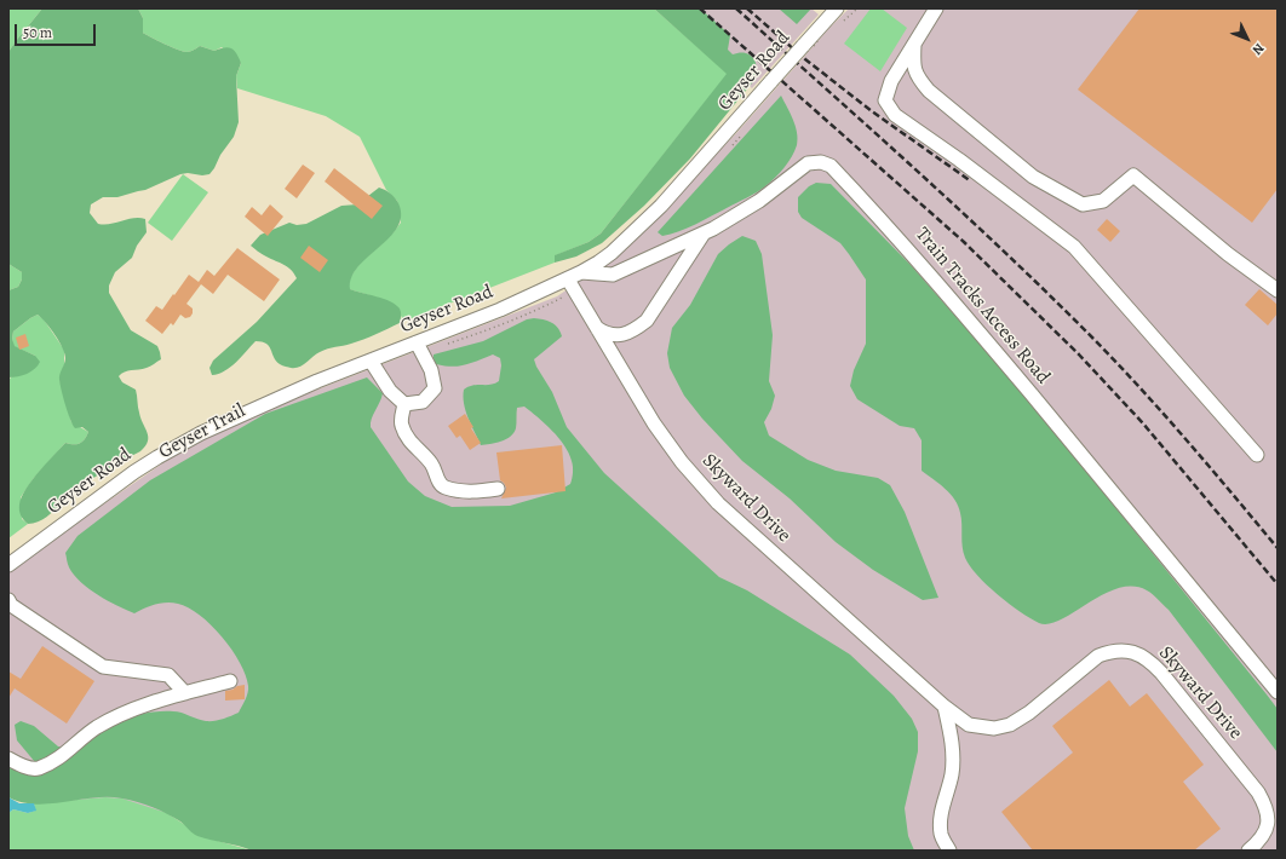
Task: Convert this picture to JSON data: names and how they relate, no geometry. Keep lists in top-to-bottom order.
{
  "streets": {
    "street": ["Geyser Road", "Train Tracks Access Road", "Skyward Drive"]
  },
  "crossings": [
    ["Geyser Road", "Train Tracks Access Road"],
    ["Geyser Road", "Skyward Drive"]
  ],
  "scale_bar": "50 m",
  "north": "bottom right"
}
